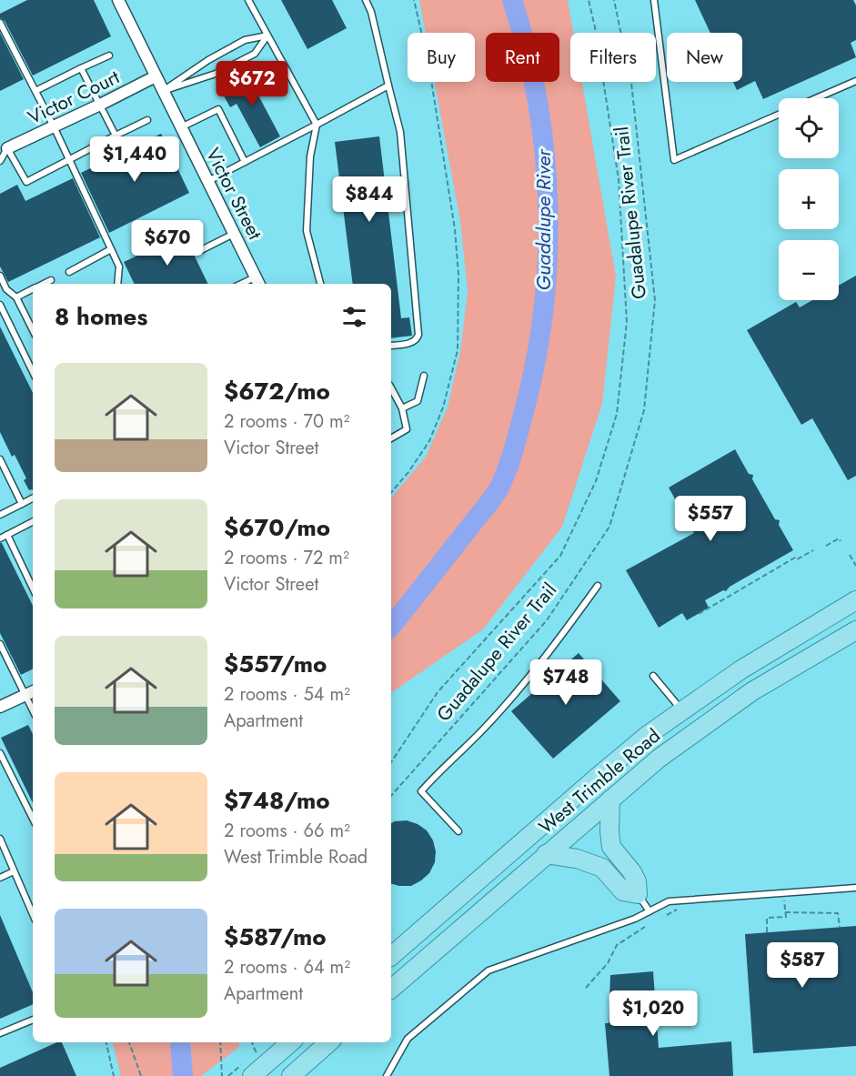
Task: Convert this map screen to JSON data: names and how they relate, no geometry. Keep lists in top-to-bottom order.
{
  "streets": {
    "main road": ["West Trimble Road"],
    "street": ["Victor Court", "Victor Street"],
    "path": ["Guadalupe River Trail"]
  },
  "crossings": [
    ["Victor Court", "Victor Street"]
  ],
  "water": ["Guadalupe River"],
  "page": {
    "chip": [
      "Buy",
      "Rent",
      "Filters",
      "New"
    ],
    "price": [
      "$672",
      "$1,440",
      "$844",
      "$670",
      "$557",
      "$748",
      "$587",
      "$1,020"
    ],
    "map_buttons": ["+", "−"],
    "heading": "8 homes",
    "list": [
      {
        "name": "$672/mo",
        "note": "2 rooms · 70 m² · Victor Street"
      },
      {
        "name": "$670/mo",
        "note": "2 rooms · 72 m² · Victor Street"
      },
      {
        "name": "$557/mo",
        "note": "2 rooms · 54 m² · Apartment"
      },
      {
        "name": "$748/mo",
        "note": "2 rooms · 66 m² · West Trimble Road"
      },
      {
        "name": "$587/mo",
        "note": "2 rooms · 64 m² · Apartment"
      }
    ]
  }
}
